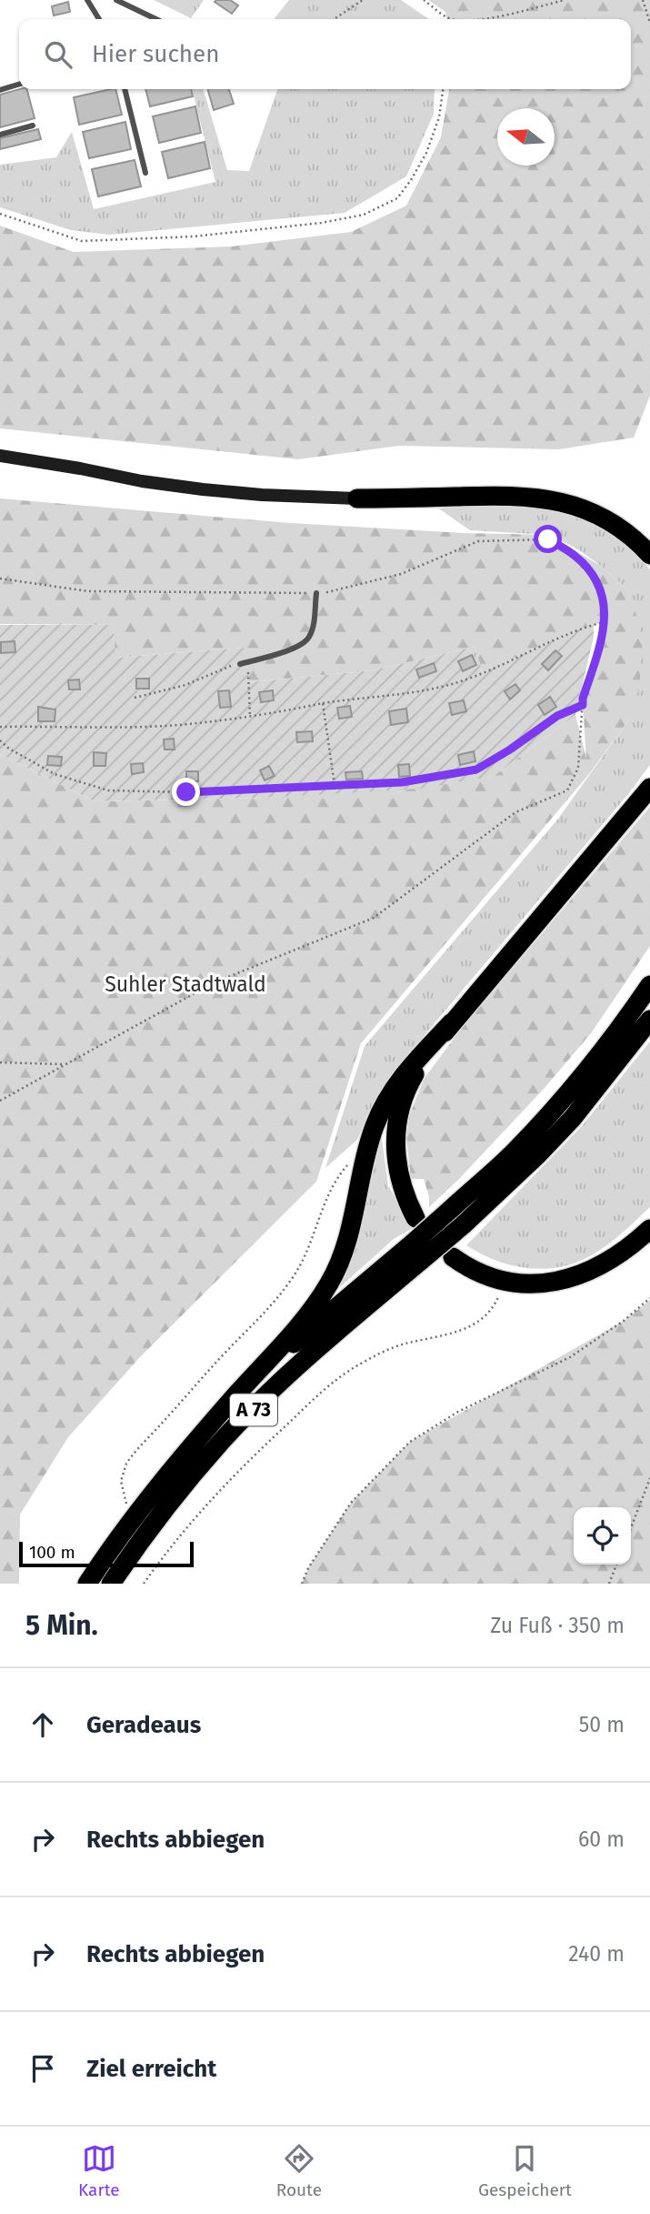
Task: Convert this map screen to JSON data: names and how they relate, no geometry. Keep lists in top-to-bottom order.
{
  "streets": {
    "highway": ["A 73"]
  },
  "parks": ["Suhler Stadtwald"],
  "scale_bar": "100 m",
  "north": "left",
  "page": {
    "search": "Hier suchen",
    "scale": "100 m",
    "heading": ["5 Min.", "Zu Fuß · 350 m"],
    "list": [
      ["Geradeaus", "50 m"],
      ["Rechts abbiegen", "60 m"],
      ["Rechts abbiegen", "240 m"],
      "Ziel erreicht"
    ],
    "nav": ["Karte", "Route", "Gespeichert"]
  }
}
